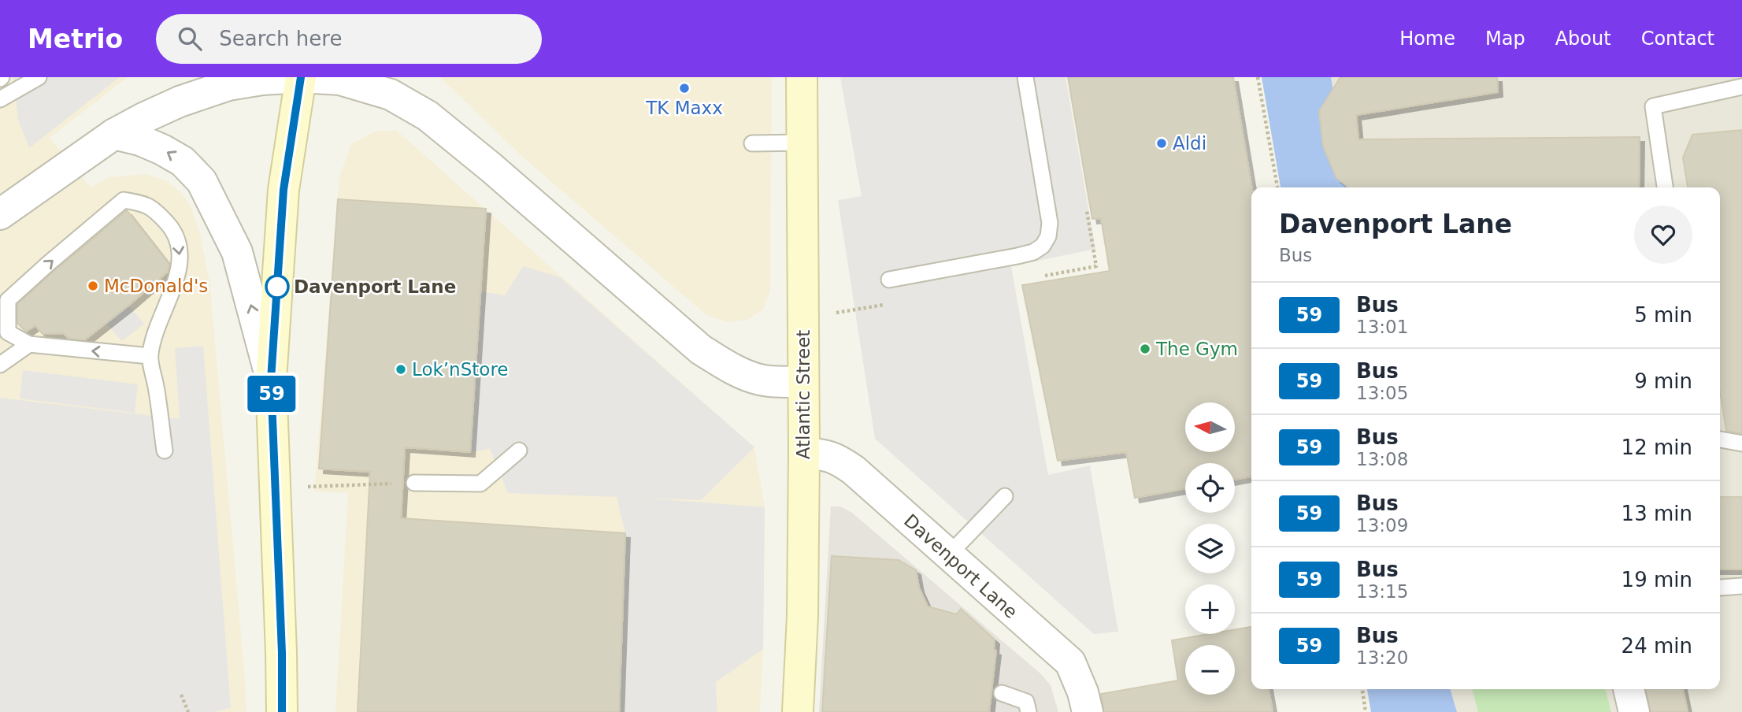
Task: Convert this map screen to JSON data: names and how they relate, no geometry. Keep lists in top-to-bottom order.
{
  "streets": {
    "street": ["Atlantic Street", "Davenport Lane"]
  },
  "crossings": [
    ["Atlantic Street", "Davenport Lane"]
  ],
  "places": [
    "TK Maxx",
    "Aldi",
    "McDonald's",
    "Davenport Lane",
    "The Gym",
    "Lok’nStore"
  ],
  "lines": ["bus line 59"],
  "north": "left",
  "page": {
    "header": "Metrio",
    "search": "Search here",
    "nav": [
      "Home",
      "Map",
      "About",
      "Contact"
    ],
    "on_map": "59",
    "heading": ["Davenport Lane", "Bus"],
    "list": [
      {
        "mark": "59",
        "name": "Bus",
        "note": "13:01",
        "value": "5 min"
      },
      {
        "mark": "59",
        "name": "Bus",
        "note": "13:05",
        "value": "9 min"
      },
      {
        "mark": "59",
        "name": "Bus",
        "note": "13:08",
        "value": "12 min"
      },
      {
        "mark": "59",
        "name": "Bus",
        "note": "13:09",
        "value": "13 min"
      },
      {
        "mark": "59",
        "name": "Bus",
        "note": "13:15",
        "value": "19 min"
      },
      {
        "mark": "59",
        "name": "Bus",
        "note": "13:20",
        "value": "24 min"
      }
    ],
    "map_buttons": ["+", "−"]
  }
}
